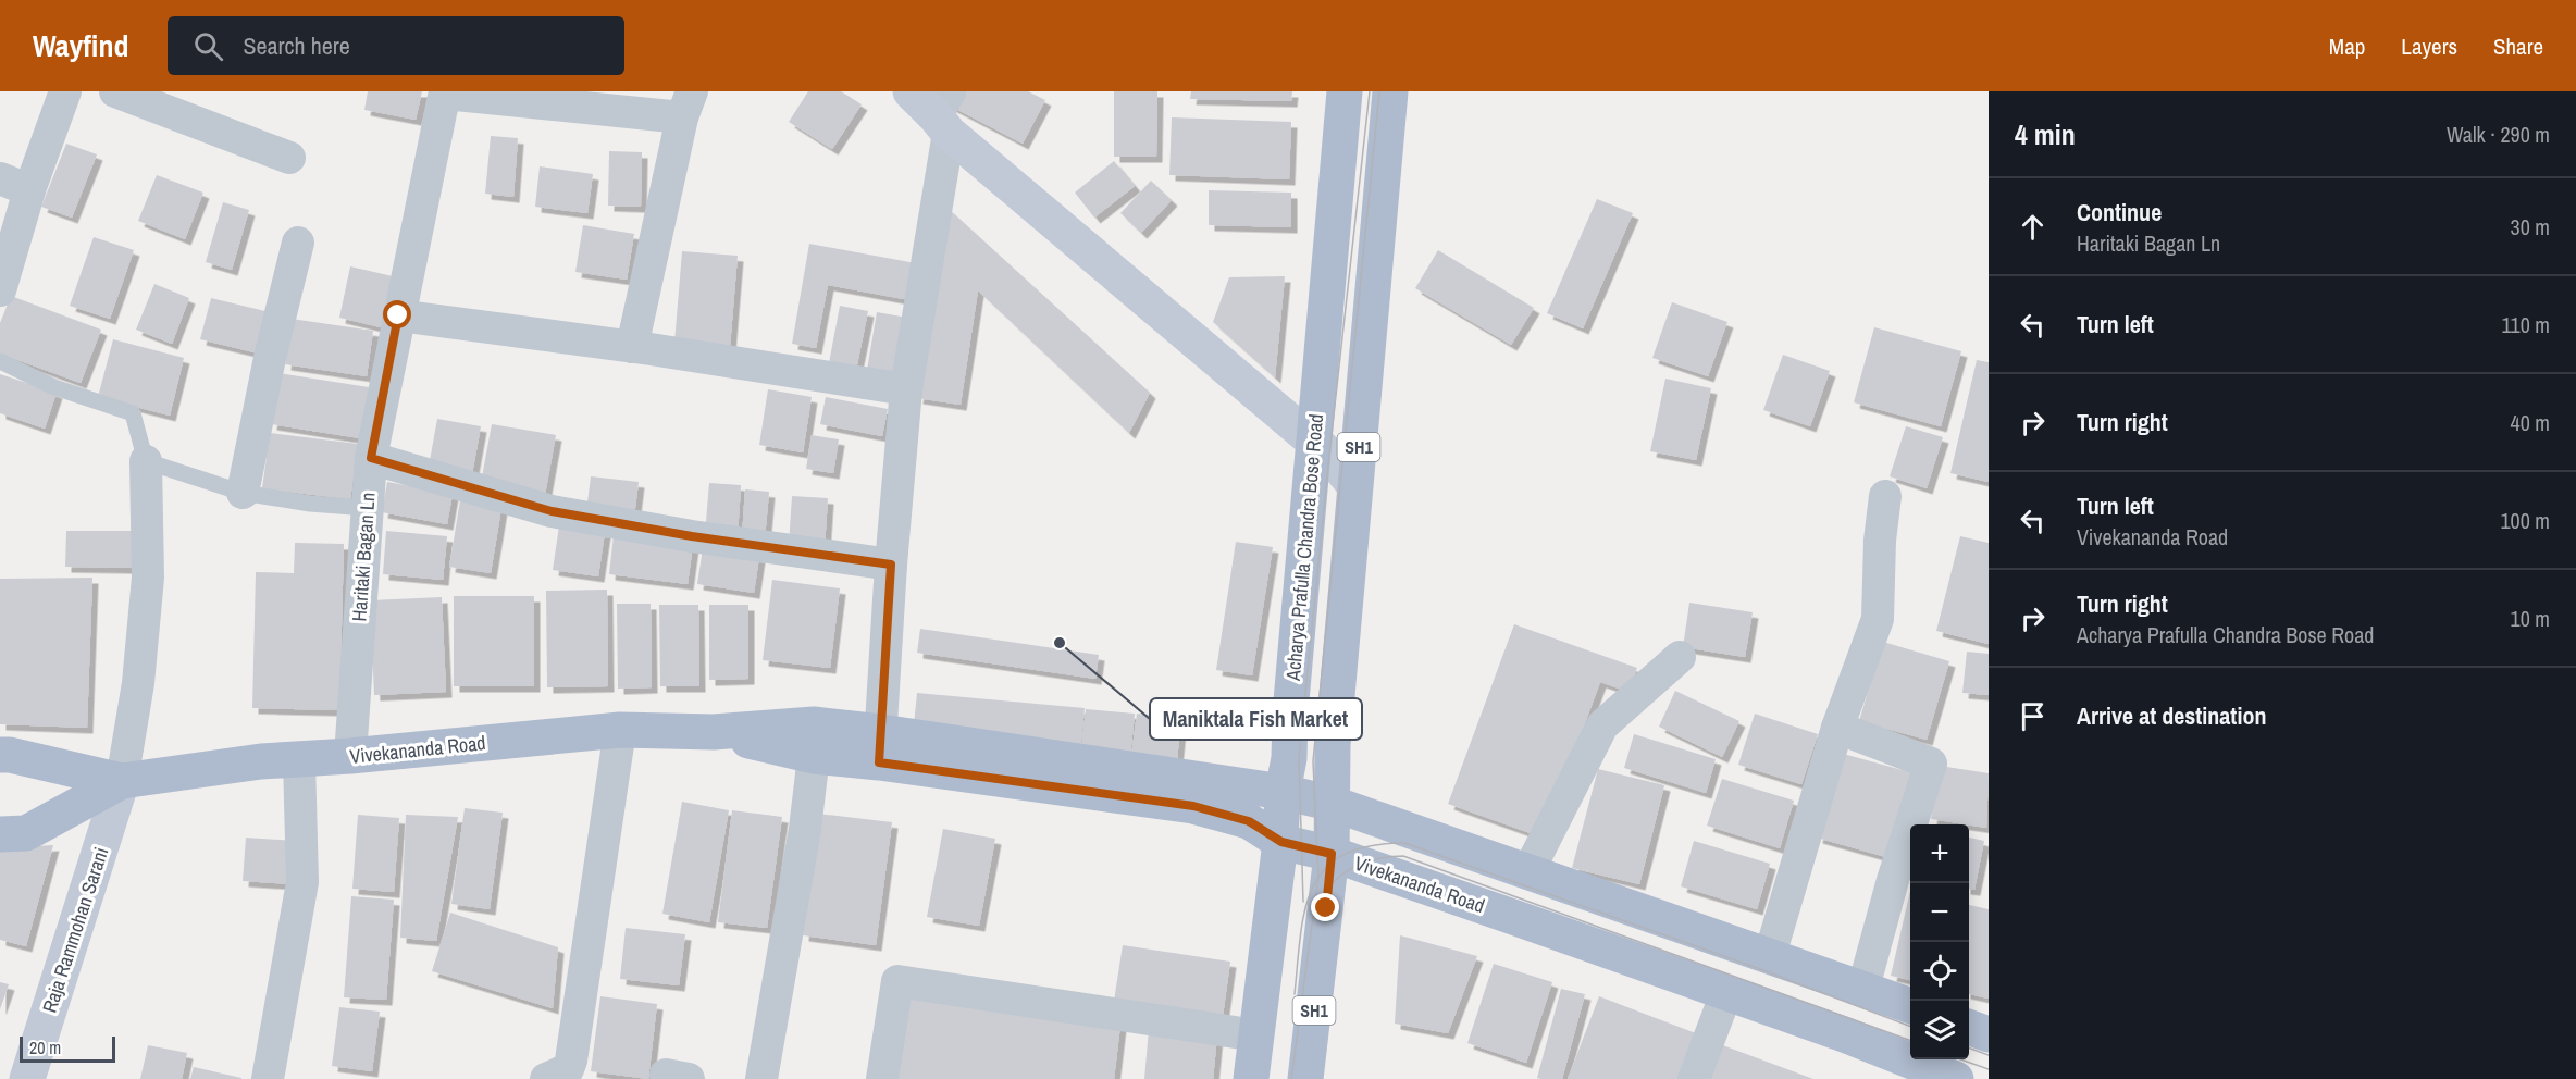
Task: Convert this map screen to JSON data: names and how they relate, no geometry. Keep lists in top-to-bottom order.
{
  "streets": {
    "main road": ["SH1", "Acharya Prafulla Chandra Bose Road", "Vivekananda Road"],
    "street": ["Haritaki Bagan Ln", "Raja Rammohan Sarani"]
  },
  "crossings": [
    ["SH1", "Vivekananda Road"],
    ["Acharya Prafulla Chandra Bose Road", "Vivekananda Road"],
    ["Haritaki Bagan Ln", "Vivekananda Road"],
    ["Vivekananda Road", "Raja Rammohan Sarani"]
  ],
  "places": ["Maniktala Fish Market"],
  "scale_bar": "20 m",
  "page": {
    "header": "Wayfind",
    "search": "Search here",
    "nav": ["Map", "Layers", "Share"],
    "heading": ["4 min", "Walk · 290 m"],
    "list": [
      ["Continue", "Haritaki Bagan Ln", "30 m"],
      ["Turn left", "110 m"],
      ["Turn right", "40 m"],
      ["Turn left", "Vivekananda Road", "100 m"],
      ["Turn right", "Acharya Prafulla Chandra Bose Road", "10 m"],
      "Arrive at destination"
    ],
    "map_buttons": ["+", "−"],
    "scale": "20 m"
  }
}
